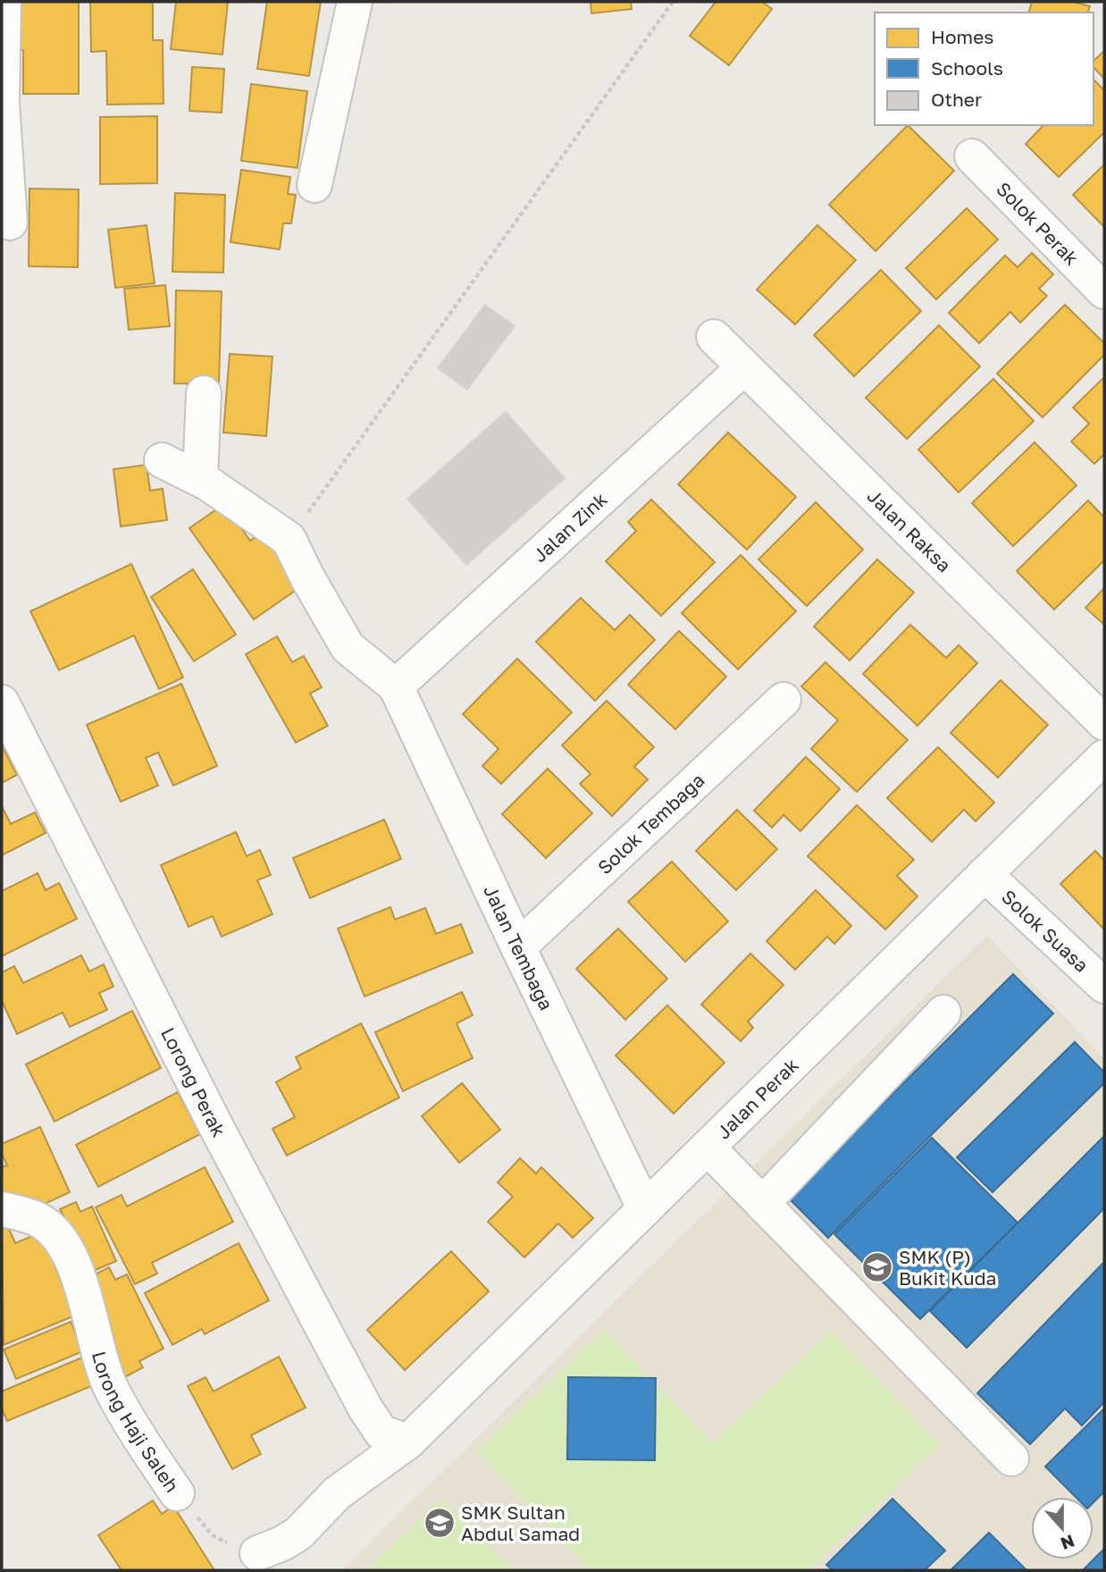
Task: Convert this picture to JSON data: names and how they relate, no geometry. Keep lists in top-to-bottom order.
{
  "streets": {
    "street": [
      "Solok Perak",
      "Jalan Zink",
      "Jalan Raksa",
      "Solok Tembaga",
      "Solok Suasa",
      "Jalan Tembaga",
      "Lorong Perak",
      "Jalan Perak",
      "Lorong Haji Saleh"
    ]
  },
  "crossings": [
    ["Jalan Zink", "Jalan Raksa"],
    ["Jalan Zink", "Jalan Tembaga"],
    ["Solok Tembaga", "Jalan Tembaga"],
    ["Solok Suasa", "Jalan Perak"],
    ["Jalan Tembaga", "Jalan Perak"],
    ["Lorong Perak", "Jalan Perak"]
  ],
  "places": {
    "school or university": ["SMK (P) Bukit Kuda", "SMK Sultan Abdul Samad"]
  },
  "legend": ["Homes", "Schools", "Other"],
  "north": "bottom"
}
